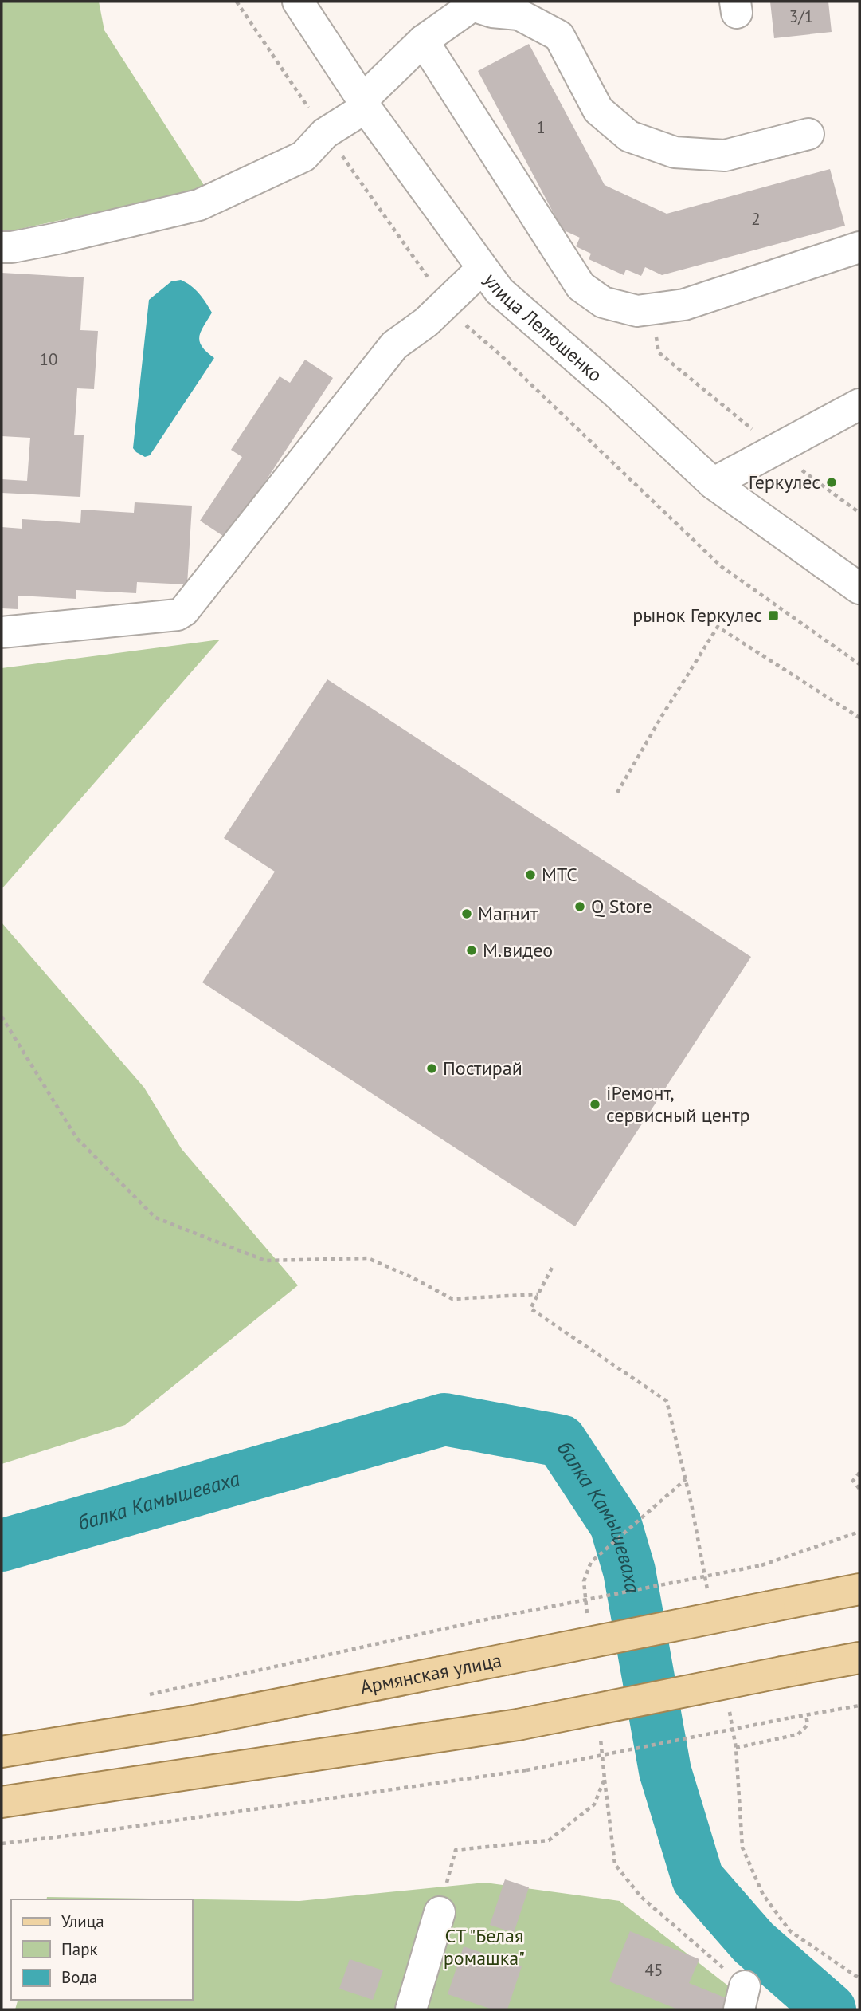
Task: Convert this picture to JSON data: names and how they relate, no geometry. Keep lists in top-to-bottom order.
{
  "streets": {
    "main road": ["Армянская улица"],
    "street": ["улица Лелюшенко"]
  },
  "water": ["балка Камышеваха"],
  "parks": ["СТ \"Белая ромашка\""],
  "places": {
    "other": [
      "Геркулес",
      "МТС",
      "Q Store",
      "Магнит",
      "М.видео",
      "Постирай",
      "iРемонт, сервисный центр"
    ],
    "transit": ["рынок Геркулес"]
  },
  "house_numbers": [
    "3/1",
    "1",
    "2",
    "10",
    "45"
  ],
  "legend": ["Улица", "Парк", "Вода"]
}
